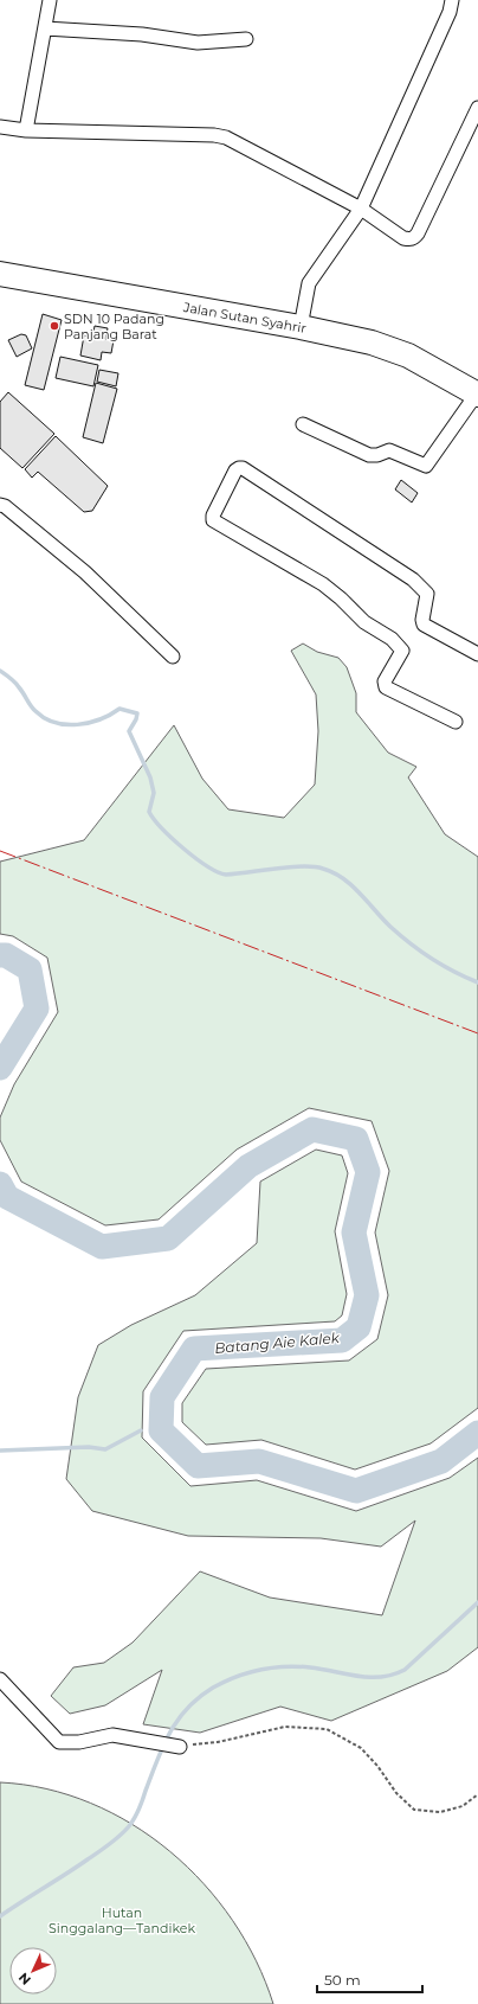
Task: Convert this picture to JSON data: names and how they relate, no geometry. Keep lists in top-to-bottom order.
{
  "streets": {
    "highway": ["Jalan Sutan Syahrir"]
  },
  "water": ["Batang Aie Kalek"],
  "parks": ["Hutan Singgalang—Tandikek"],
  "places": ["SDN 10 Padang Panjang Barat"],
  "scale_bar": "50 m",
  "north": "bottom left"
}
